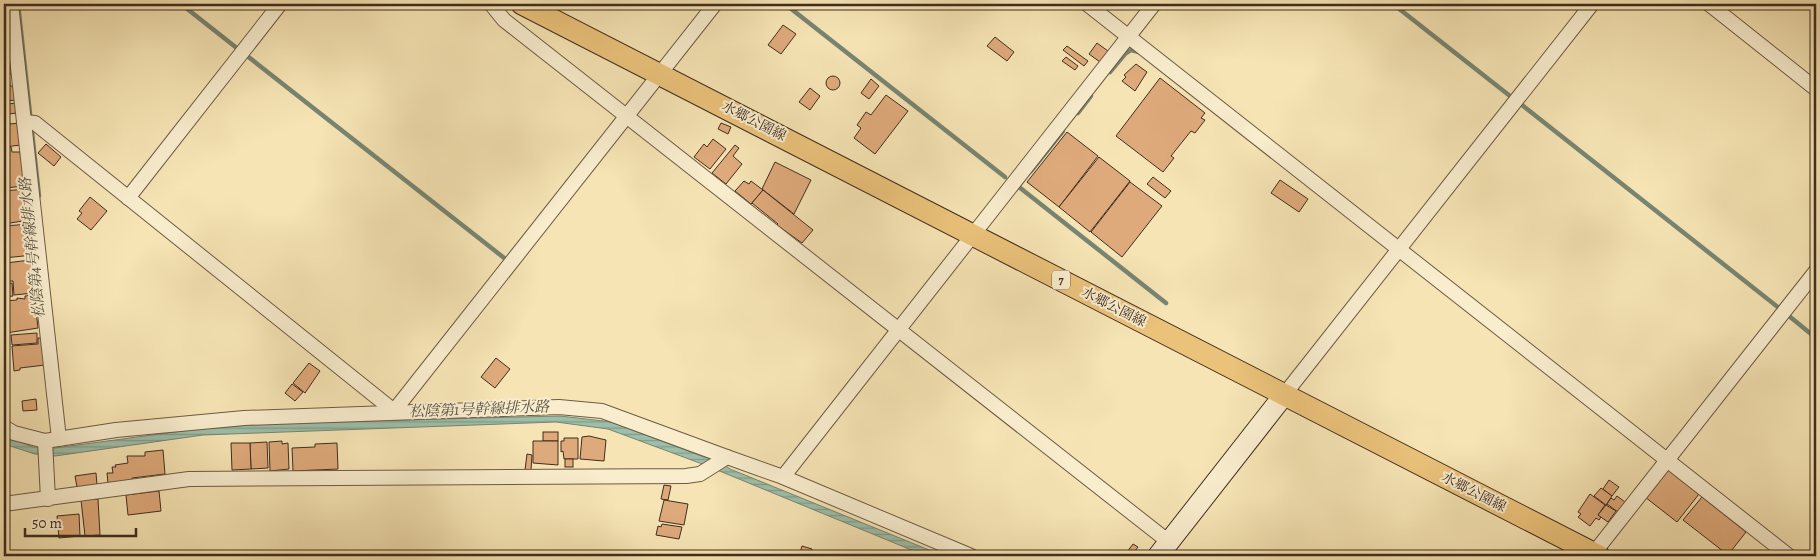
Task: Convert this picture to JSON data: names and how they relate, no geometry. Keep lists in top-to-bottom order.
{
  "streets": {
    "main road": ["水郷公園線", "7"]
  },
  "water": ["松陰第4号幹線排水路", "松陰第1号幹線排水路"],
  "scale_bar": "50 m"
}
